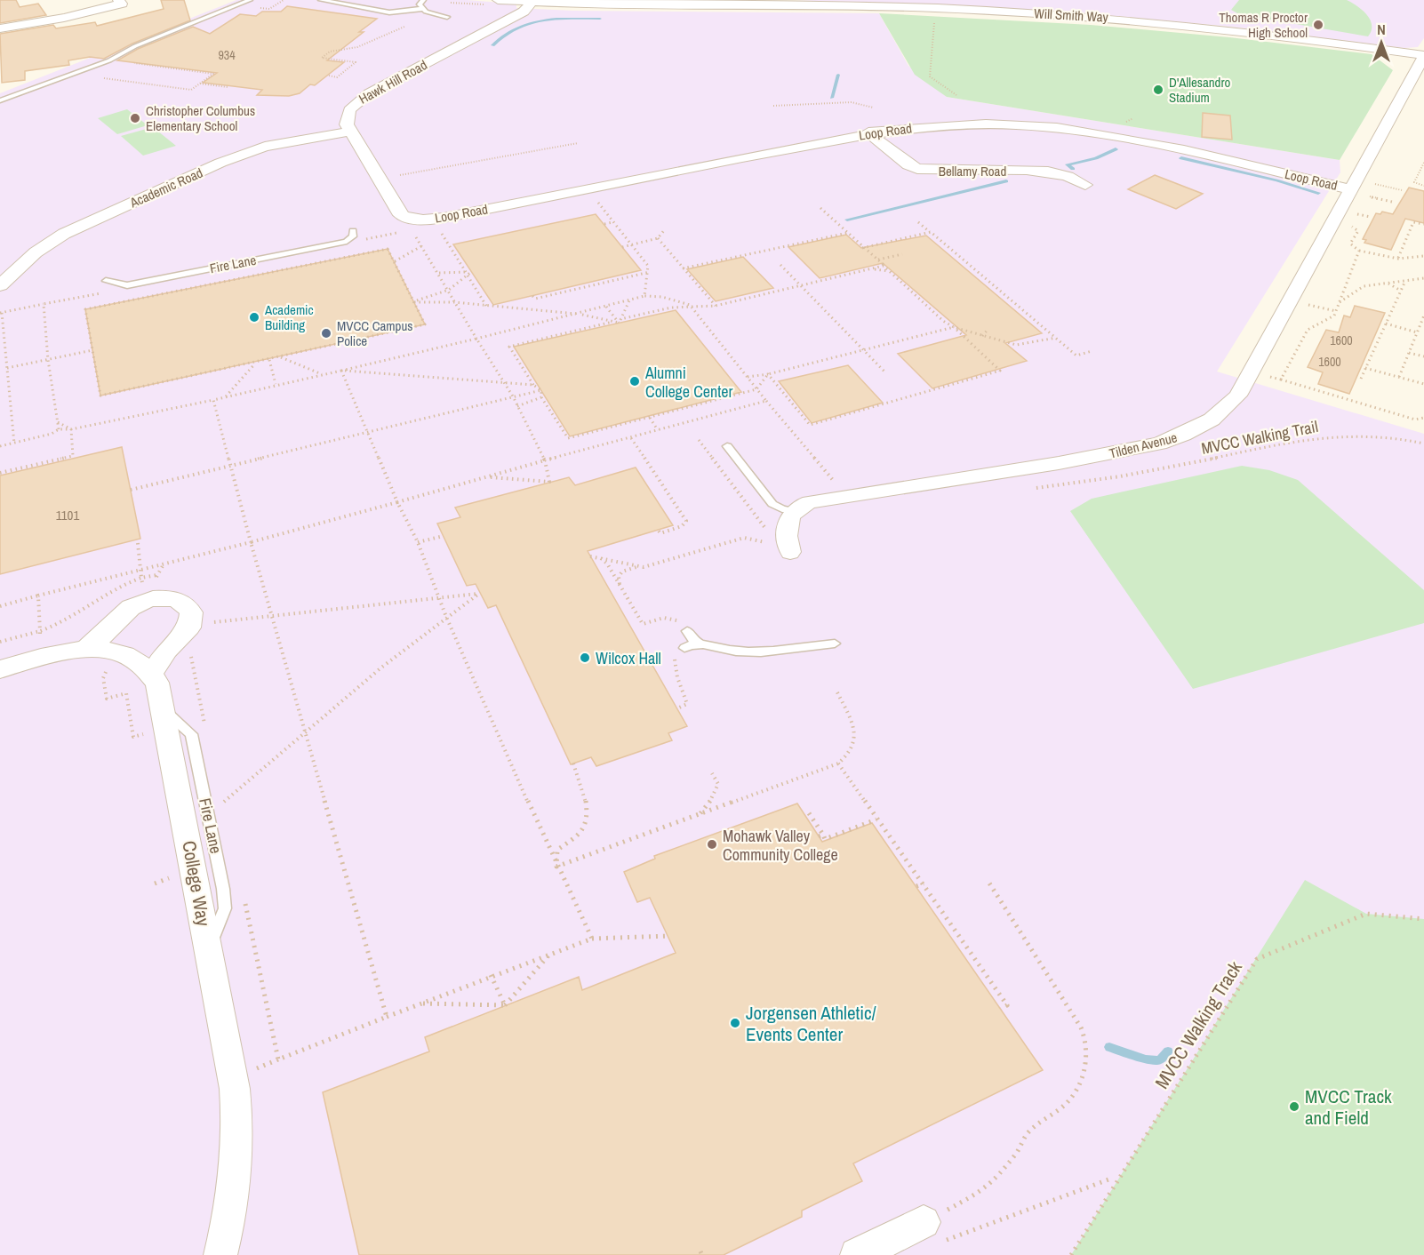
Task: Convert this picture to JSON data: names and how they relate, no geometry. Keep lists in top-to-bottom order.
{
  "streets": {
    "street": [
      "Will Smith Way",
      "Hawk Hill Road",
      "Loop Road",
      "Bellamy Road",
      "Academic Road",
      "Tilden Avenue",
      "College Way"
    ],
    "lane": ["Fire Lane"],
    "path": ["MVCC Walking Trail", "MVCC Walking Track"]
  },
  "crossings": [
    ["Will Smith Way", "Hawk Hill Road"],
    ["Will Smith Way", "Tilden Avenue"],
    ["Hawk Hill Road", "Academic Road"],
    ["Loop Road", "Bellamy Road"],
    ["Loop Road", "Tilden Avenue"]
  ],
  "places": [
    "Thomas R Proctor High School",
    "D'Allesandro Stadium",
    "Christopher Columbus Elementary School",
    "Academic Building",
    "MVCC Campus Police",
    "Alumni College Center",
    "Wilcox Hall",
    "Mohawk Valley Community College",
    "Jorgensen Athletic/ Events Center",
    "MVCC Track and Field"
  ],
  "house_numbers": [
    "934",
    "1600",
    "1600",
    "1101"
  ],
  "north": "top"
}
